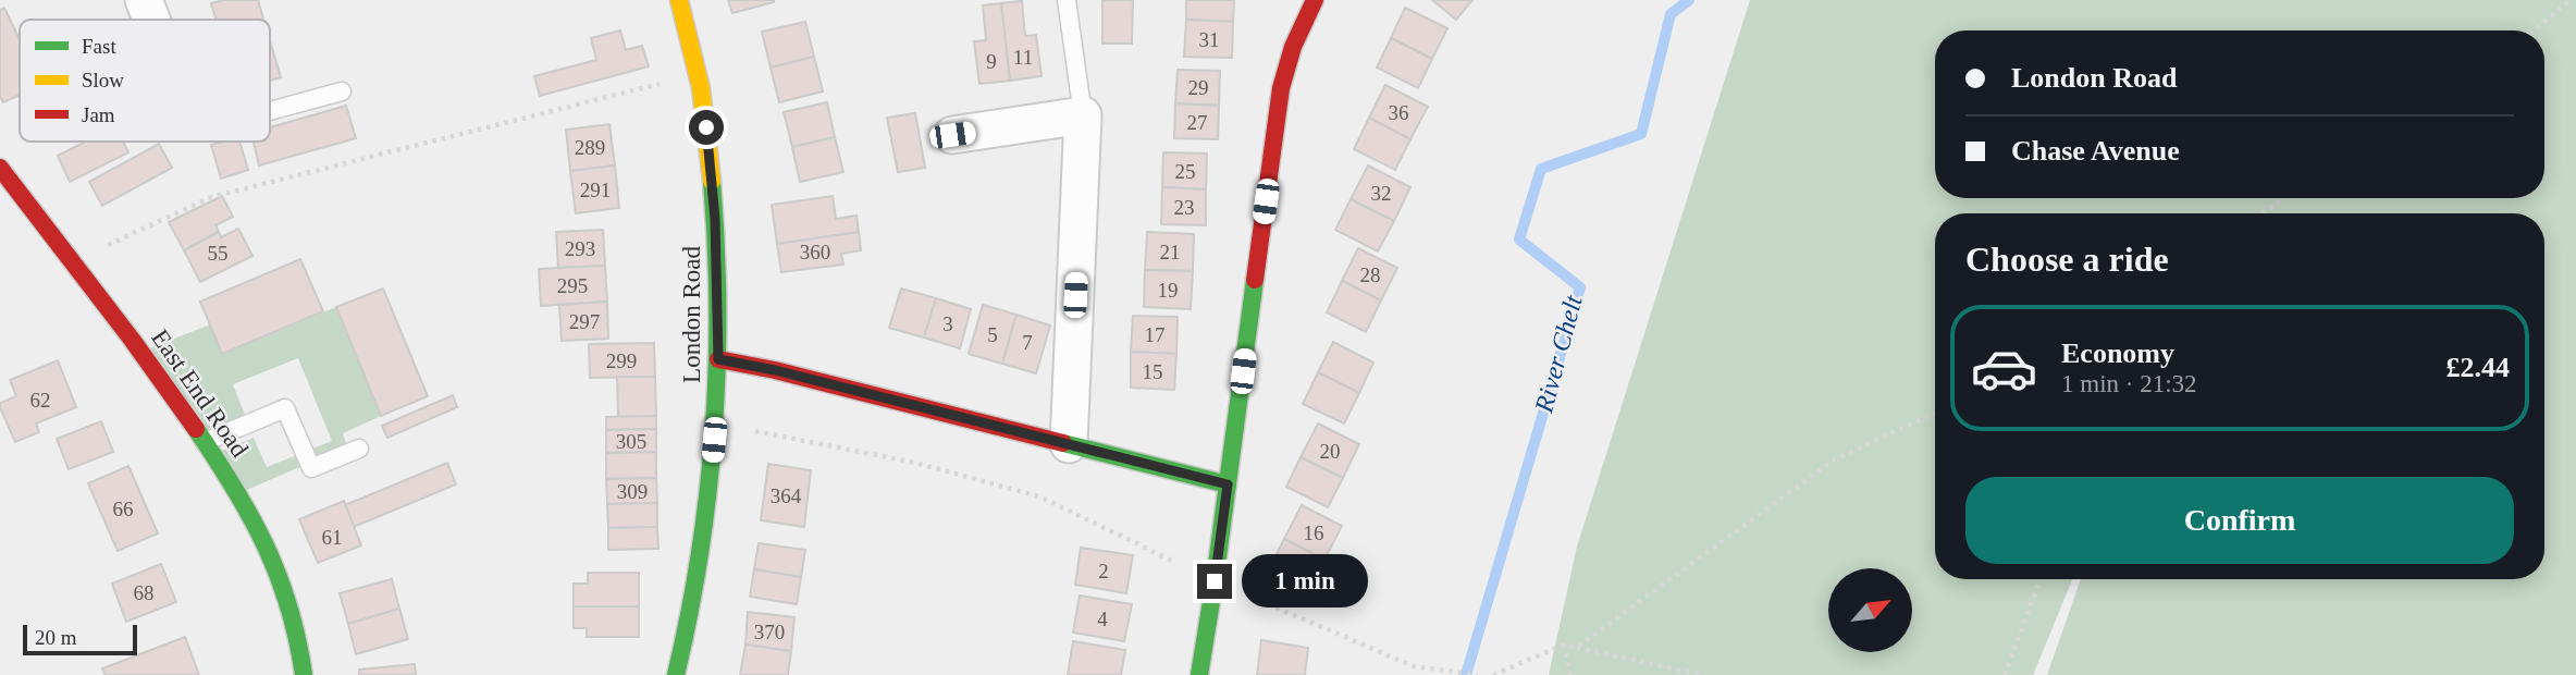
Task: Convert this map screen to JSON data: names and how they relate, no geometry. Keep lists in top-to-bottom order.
{
  "streets": {
    "main road": ["London Road", "East End Road"]
  },
  "water": ["River Chelt"],
  "house_numbers": [
    "31",
    "11",
    "9",
    "29",
    "36",
    "27",
    "289",
    "25",
    "291",
    "32",
    "23",
    "293",
    "360",
    "21",
    "55",
    "28",
    "295",
    "19",
    "297",
    "3",
    "5",
    "17",
    "7",
    "299",
    "15",
    "62",
    "305",
    "20",
    "309",
    "364",
    "66",
    "16",
    "61",
    "2",
    "68",
    "4",
    "370"
  ],
  "legend": ["Fast", "Slow", "Jam"],
  "scale_bar": "20 m",
  "north": "top right",
  "page": {
    "banner": ["London Road", "Chase Avenue"],
    "heading": "Choose a ride",
    "list": [
      {
        "name": "Economy",
        "note": "1 min · 21:32",
        "value": "£2.44"
      }
    ],
    "buttons": "Confirm",
    "bubble": "1 min",
    "scale": "20 m"
  }
}
